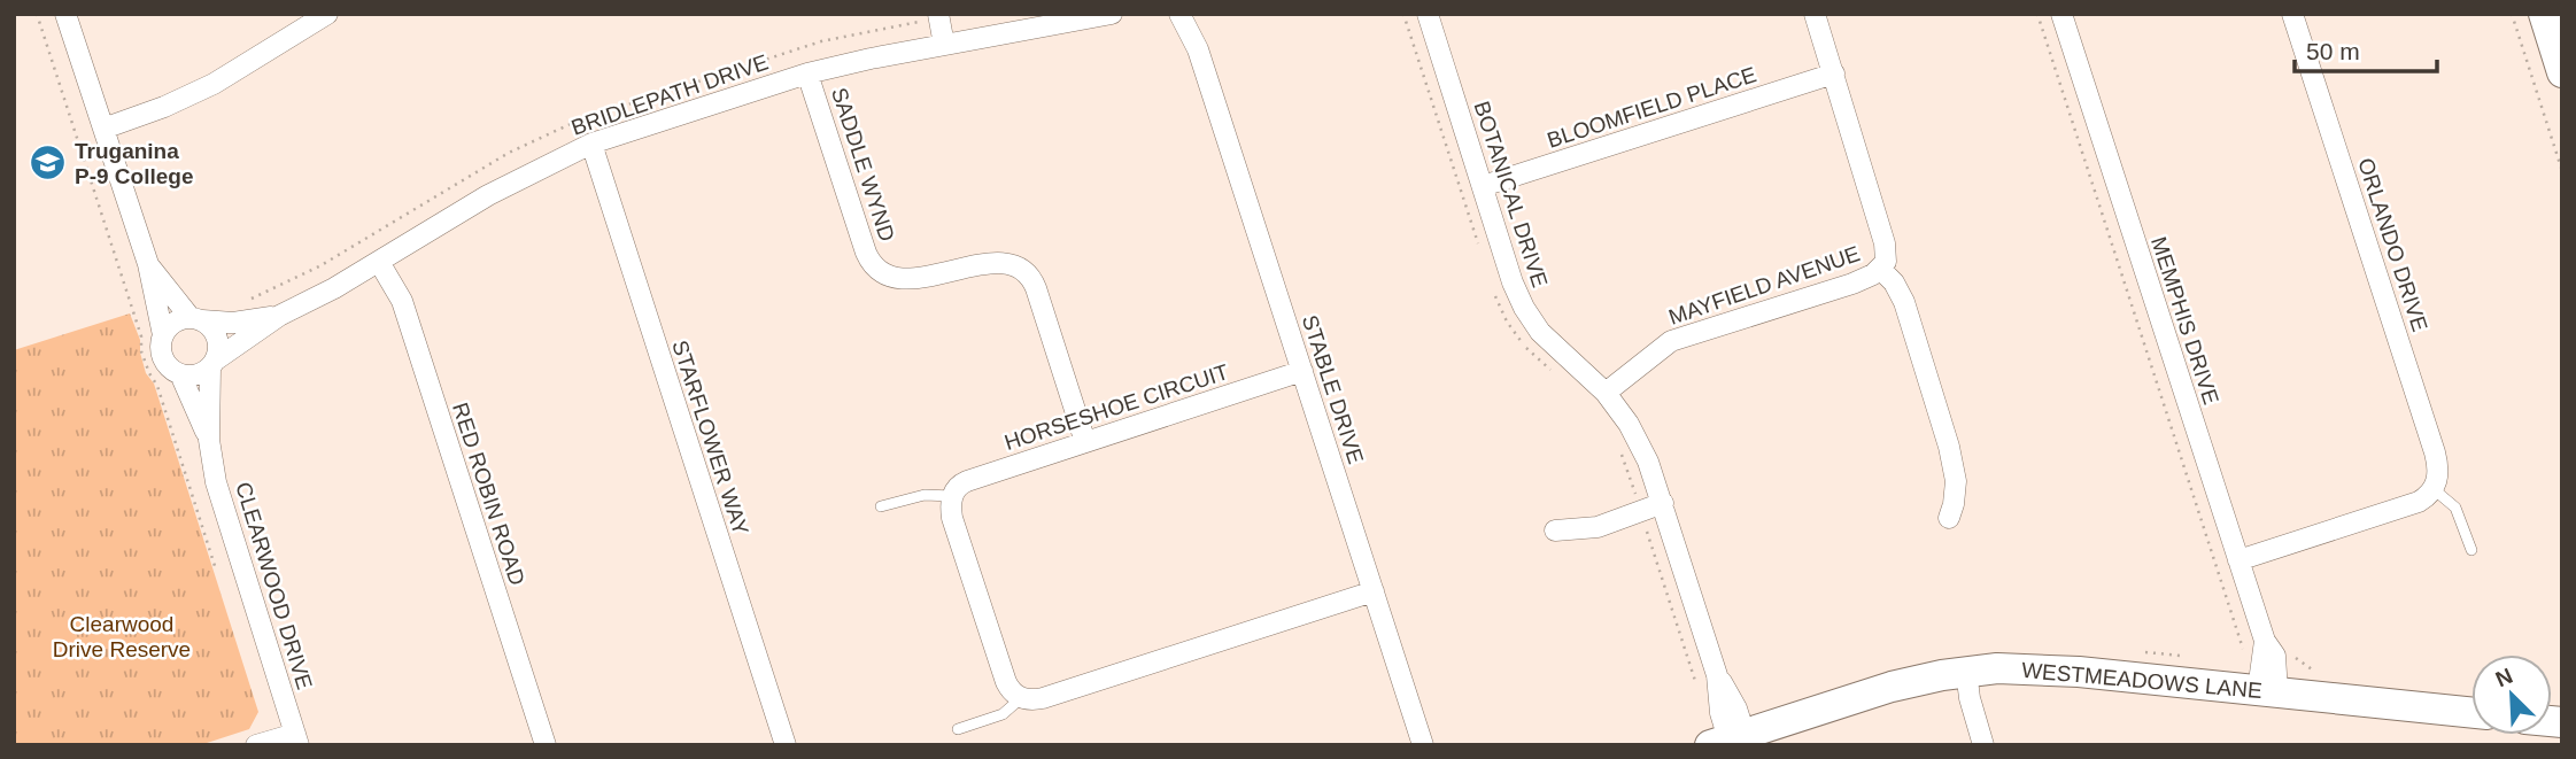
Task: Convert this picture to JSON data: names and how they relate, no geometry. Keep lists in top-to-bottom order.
{
  "streets": {
    "street": [
      "BRIDLEPATH DRIVE",
      "BLOOMFIELD PLACE",
      "SADDLE WYND",
      "BOTANICAL DRIVE",
      "ORLANDO DRIVE",
      "MAYFIELD AVENUE",
      "MEMPHIS DRIVE",
      "STABLE DRIVE",
      "HORSESHOE CIRCUIT",
      "STARFLOWER WAY",
      "RED ROBIN ROAD",
      "CLEARWOOD DRIVE",
      "WESTMEADOWS LANE"
    ]
  },
  "crossings": [
    ["BRIDLEPATH DRIVE", "SADDLE WYND"],
    ["BRIDLEPATH DRIVE", "STARFLOWER WAY"],
    ["BRIDLEPATH DRIVE", "RED ROBIN ROAD"],
    ["BRIDLEPATH DRIVE", "CLEARWOOD DRIVE"],
    ["BLOOMFIELD PLACE", "BOTANICAL DRIVE"],
    ["BLOOMFIELD PLACE", "MAYFIELD AVENUE"],
    ["SADDLE WYND", "HORSESHOE CIRCUIT"],
    ["BOTANICAL DRIVE", "MAYFIELD AVENUE"],
    ["BOTANICAL DRIVE", "WESTMEADOWS LANE"],
    ["MEMPHIS DRIVE", "WESTMEADOWS LANE"],
    ["STABLE DRIVE", "HORSESHOE CIRCUIT"]
  ],
  "parks": ["Clearwood Drive Reserve"],
  "places": {
    "school or university": ["Truganina P-9 College"]
  },
  "scale_bar": "50 m",
  "north": "top left"
}
